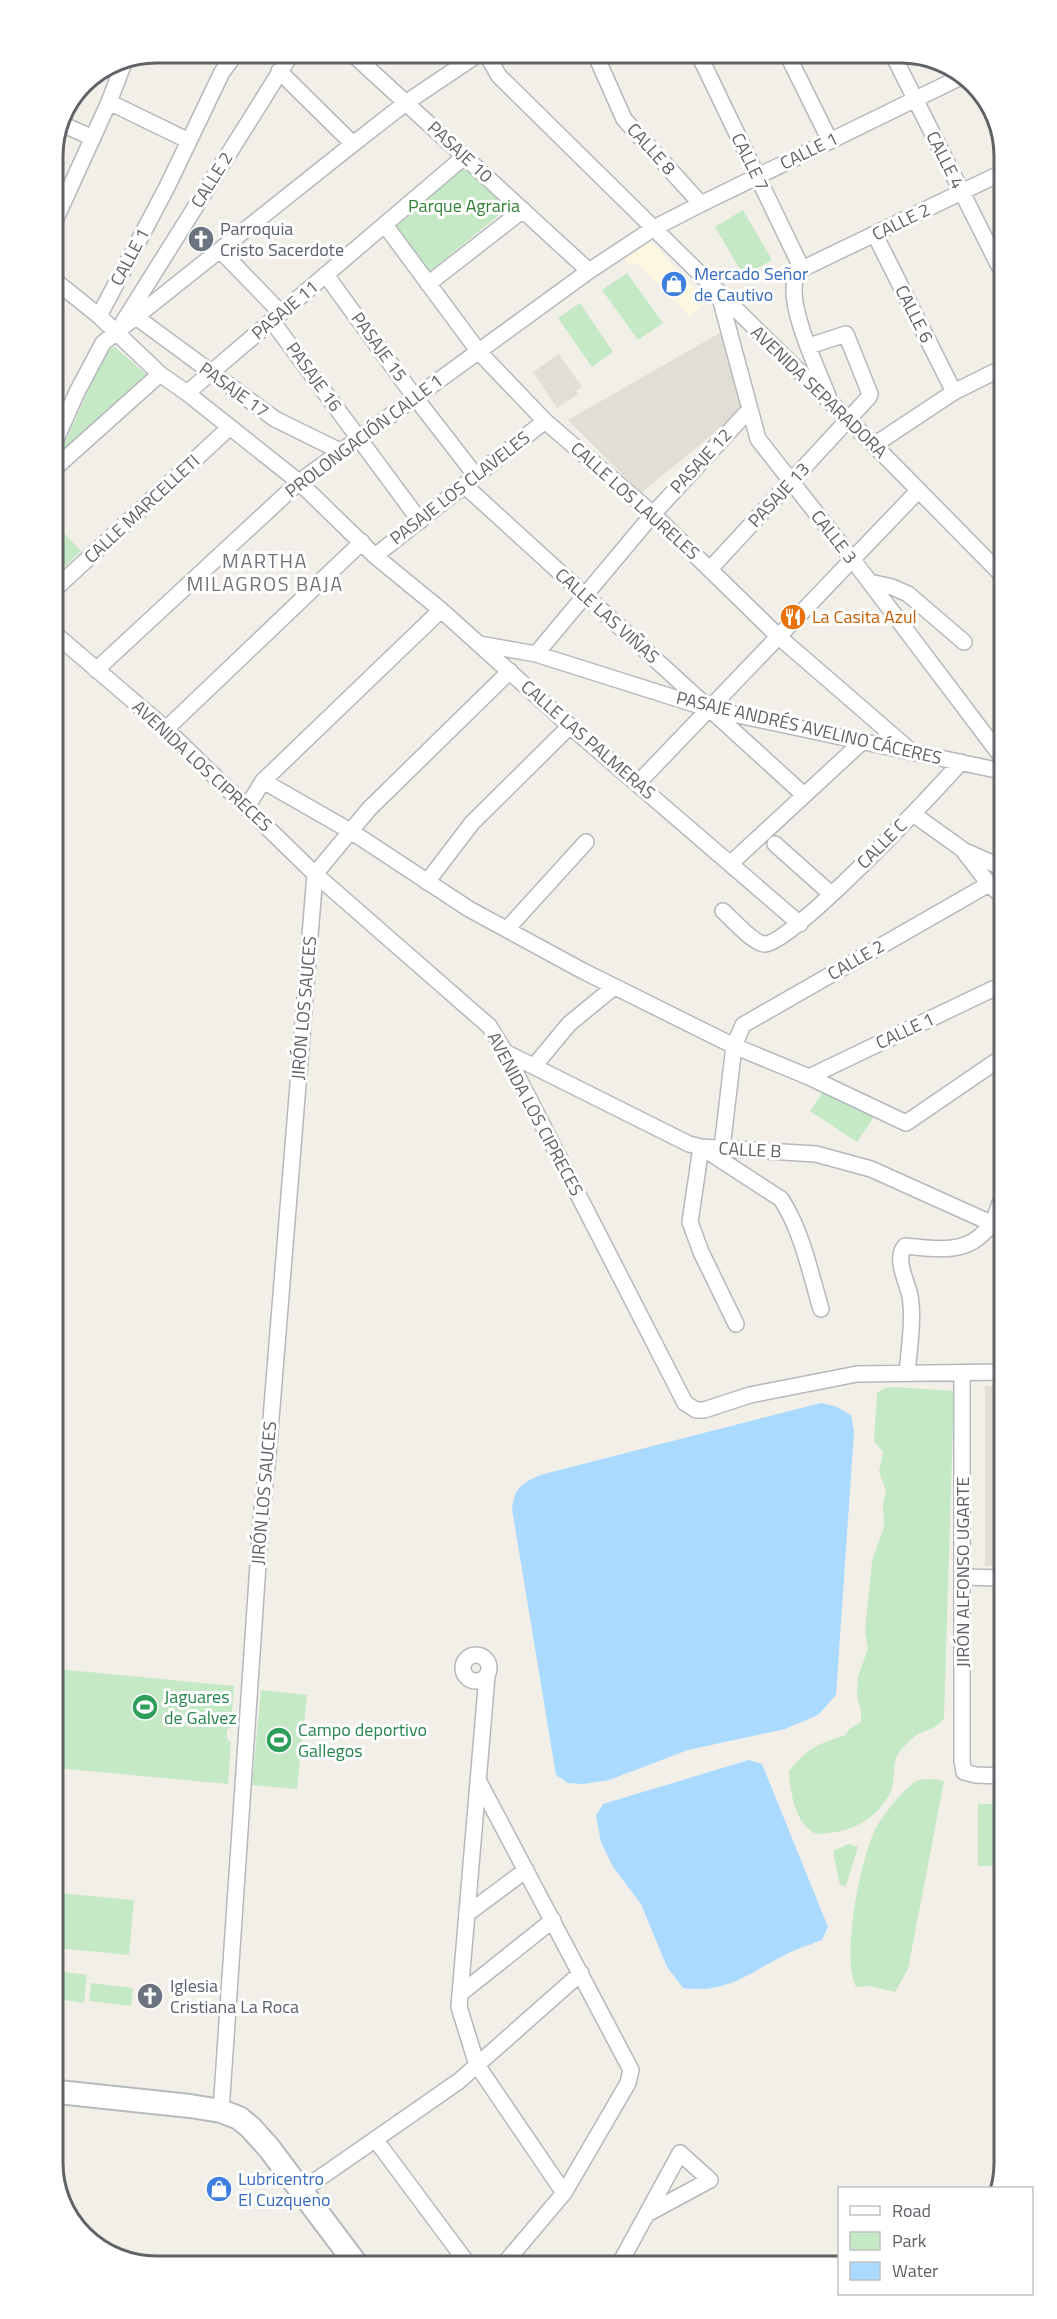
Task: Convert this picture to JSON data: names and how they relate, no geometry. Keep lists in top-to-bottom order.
{
  "streets": {
    "street": [
      "CALLE 8",
      "CALLE 1",
      "PASAJE 10",
      "CALLE 4",
      "CALLE 7",
      "CALLE 2",
      "PASAJE 11",
      "CALLE 6",
      "PASAJE 15",
      "PASAJE 16",
      "PASAJE 17",
      "AVENIDA SEPARADORA",
      "PROLONGACIÓN CALLE 1",
      "PASAJE 12",
      "PASAJE LOS CLAVELES",
      "PASAJE 13",
      "CALLE LOS LAURELES",
      "CALLE MARCELLETI",
      "CALLE 3",
      "CALLE LAS VIÑAS",
      "PASAJE ANDRÉS AVELINO CÁCERES",
      "CALLE LAS PALMERAS",
      "AVENIDA LOS CIPRECES",
      "CALLE C",
      "JIRÓN LOS SAUCES",
      "CALLE B",
      "JIRÓN ALFONSO UGARTE"
    ]
  },
  "crossings": [
    ["CALLE 8", "CALLE 1"],
    ["CALLE 1", "CALLE 4"],
    ["CALLE 1", "CALLE 7"],
    ["CALLE 1", "AVENIDA SEPARADORA"],
    ["CALLE 1", "PROLONGACIÓN CALLE 1"],
    ["PASAJE 10", "PASAJE 11"],
    ["PASAJE 10", "PROLONGACIÓN CALLE 1"],
    ["CALLE 4", "CALLE 2"],
    ["CALLE 7", "CALLE 2"],
    ["CALLE 2", "CALLE 6"],
    ["CALLE 2", "CALLE LAS PALMERAS"],
    ["PASAJE 11", "PASAJE 15"],
    ["PASAJE 11", "PASAJE 16"],
    ["PASAJE 11", "PASAJE 17"],
    ["PASAJE 11", "CALLE LOS LAURELES"],
    ["PASAJE 11", "CALLE LAS PALMERAS"],
    ["PASAJE 15", "PROLONGACIÓN CALLE 1"],
    ["PASAJE 15", "PASAJE LOS CLAVELES"],
    ["PASAJE 15", "CALLE LAS VIÑAS"],
    ["PASAJE 16", "PROLONGACIÓN CALLE 1"],
    ["PASAJE 16", "PASAJE LOS CLAVELES"],
    ["PASAJE 17", "PROLONGACIÓN CALLE 1"],
    ["AVENIDA SEPARADORA", "PROLONGACIÓN CALLE 1"],
    ["AVENIDA SEPARADORA", "PASAJE 13"],
    ["AVENIDA SEPARADORA", "CALLE 3"],
    ["PROLONGACIÓN CALLE 1", "CALLE LOS LAURELES"],
    ["PROLONGACIÓN CALLE 1", "CALLE LAS PALMERAS"],
    ["PROLONGACIÓN CALLE 1", "AVENIDA LOS CIPRECES"],
    ["PASAJE 12", "CALLE LOS LAURELES"],
    ["PASAJE 12", "CALLE 3"],
    ["PASAJE 12", "CALLE LAS VIÑAS"],
    ["PASAJE 12", "PASAJE ANDRÉS AVELINO CÁCERES"],
    ["PASAJE LOS CLAVELES", "CALLE LOS LAURELES"],
    ["PASAJE LOS CLAVELES", "CALLE LAS VIÑAS"],
    ["PASAJE LOS CLAVELES", "CALLE LAS PALMERAS"],
    ["PASAJE 13", "CALLE LOS LAURELES"],
    ["PASAJE 13", "CALLE 3"],
    ["CALLE LOS LAURELES", "PASAJE ANDRÉS AVELINO CÁCERES"],
    ["CALLE MARCELLETI", "CALLE LAS PALMERAS"],
    ["CALLE LAS VIÑAS", "PASAJE ANDRÉS AVELINO CÁCERES"],
    ["PASAJE ANDRÉS AVELINO CÁCERES", "CALLE LAS PALMERAS"],
    ["PASAJE ANDRÉS AVELINO CÁCERES", "CALLE C"],
    ["CALLE LAS PALMERAS", "CALLE C"],
    ["AVENIDA LOS CIPRECES", "JIRÓN LOS SAUCES"],
    ["AVENIDA LOS CIPRECES", "CALLE B"],
    ["AVENIDA LOS CIPRECES", "JIRÓN ALFONSO UGARTE"]
  ],
  "districts": ["MARTHA MILAGROS BAJA"],
  "parks": ["Parque Agraria"],
  "places": {
    "church": ["Parroquia Cristo Sacerdote", "Iglesia Cristiana La Roca"],
    "shop": ["Mercado Señor de Cautivo", "Lubricentro El Cuzqueno"],
    "restaurant": ["La Casita Azul"],
    "sports": ["Jaguares de Galvez", "Campo deportivo Gallegos"]
  },
  "legend": ["Road", "Park", "Water"]
}
